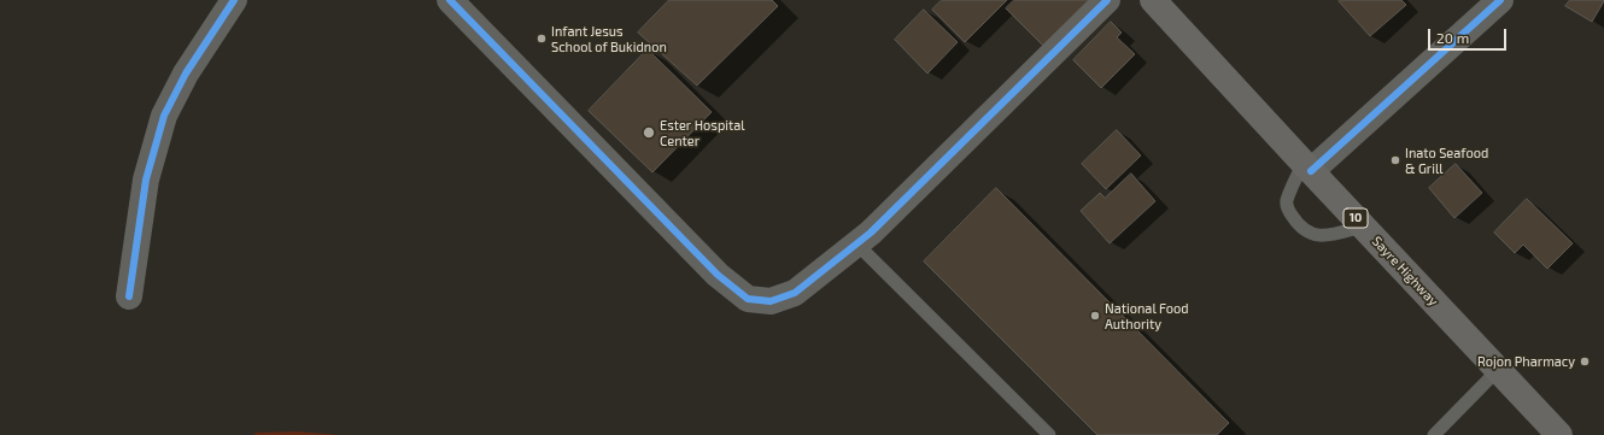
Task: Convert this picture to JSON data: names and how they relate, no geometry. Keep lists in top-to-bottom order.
{
  "streets": {
    "highway": ["10", "Sayre Highway"]
  },
  "places": [
    "Infant Jesus School of Bukidnon",
    "Ester Hospital Center",
    "Inato Seafood & Grill",
    "National Food Authority",
    "Rojon Pharmacy"
  ],
  "scale_bar": "20 m"
}
